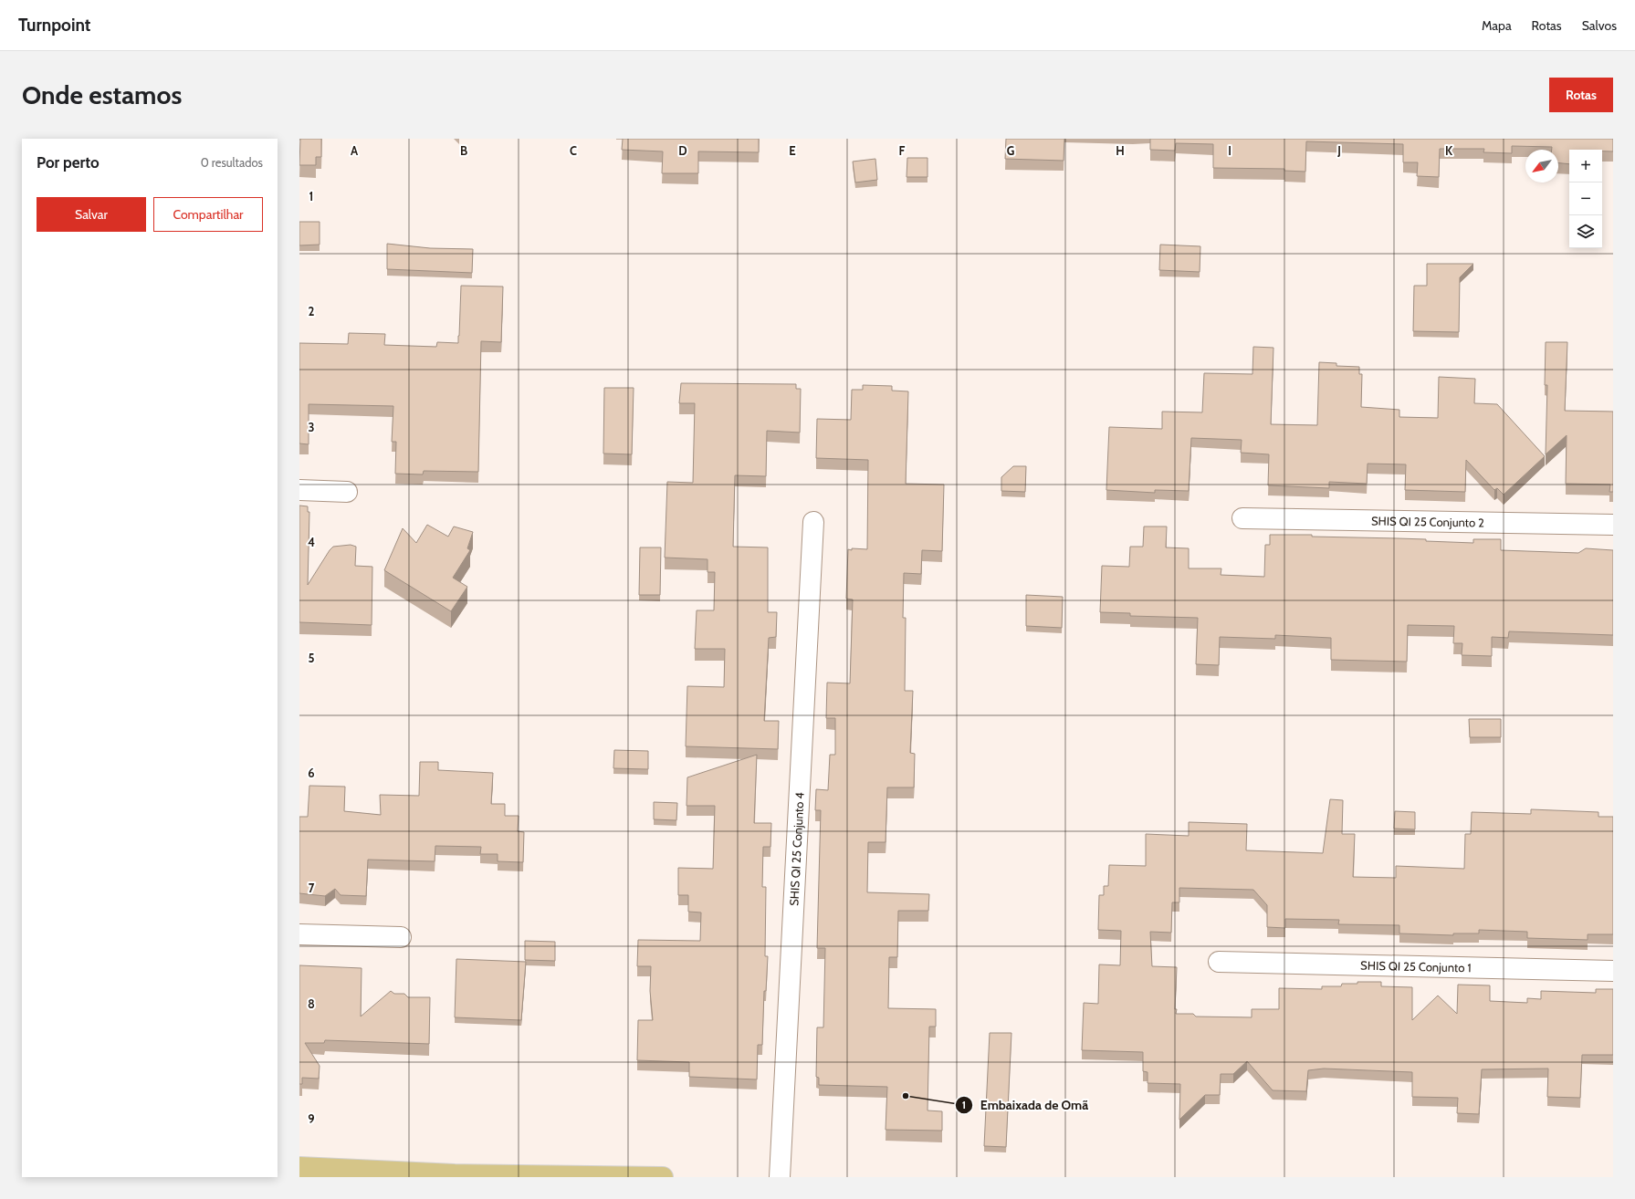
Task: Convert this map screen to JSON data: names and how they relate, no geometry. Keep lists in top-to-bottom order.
{
  "streets": {
    "street": ["SHIS QI 25 Conjunto 2", "SHIS QI 25 Conjunto 4", "SHIS QI 25 Conjunto 1"]
  },
  "places": ["Embaixada de Omã"],
  "north": "bottom left",
  "page": {
    "header": "Turnpoint",
    "nav": ["Mapa", "Rotas", "Salvos"],
    "buttons": [
      "Rotas",
      ["Salvar", "Compartilhar"]
    ],
    "title": "Onde estamos",
    "heading": ["Por perto", "0 resultados"],
    "map_buttons": ["+", "−"]
  },
  "grid": {
    "columns": [
      "A",
      "B",
      "C",
      "D",
      "E",
      "F",
      "G",
      "H",
      "I",
      "J",
      "K"
    ],
    "rows": [
      "1",
      "2",
      "3",
      "4",
      "5",
      "6",
      "7",
      "8",
      "9"
    ]
  }
}
